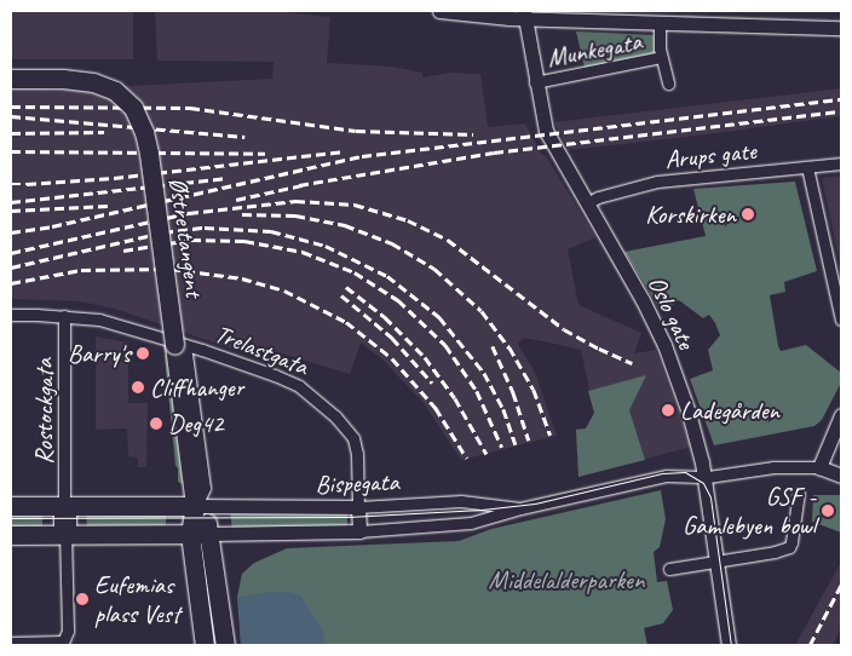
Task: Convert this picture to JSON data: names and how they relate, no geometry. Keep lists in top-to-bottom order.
{
  "streets": {
    "highway": ["Østre tangent"],
    "street": [
      "Munkegata",
      "Arups gate",
      "Oslo gate",
      "Trelastgata",
      "Rostockgata",
      "Bispegata"
    ]
  },
  "crossings": [
    ["Munkegata", "Oslo gate"],
    ["Arups gate", "Oslo gate"],
    ["Østre tangent", "Trelastgata"],
    ["Østre tangent", "Bispegata"],
    ["Oslo gate", "Bispegata"],
    ["Trelastgata", "Rostockgata"],
    ["Trelastgata", "Bispegata"]
  ],
  "parks": ["Middelalderparken"],
  "places": [
    "Korskirken",
    "Barry's",
    "Cliffhanger",
    "Ladegården",
    "Deg42",
    "GSF - Gamlebyen bowl",
    "Eufemias plass Vest"
  ]
}
